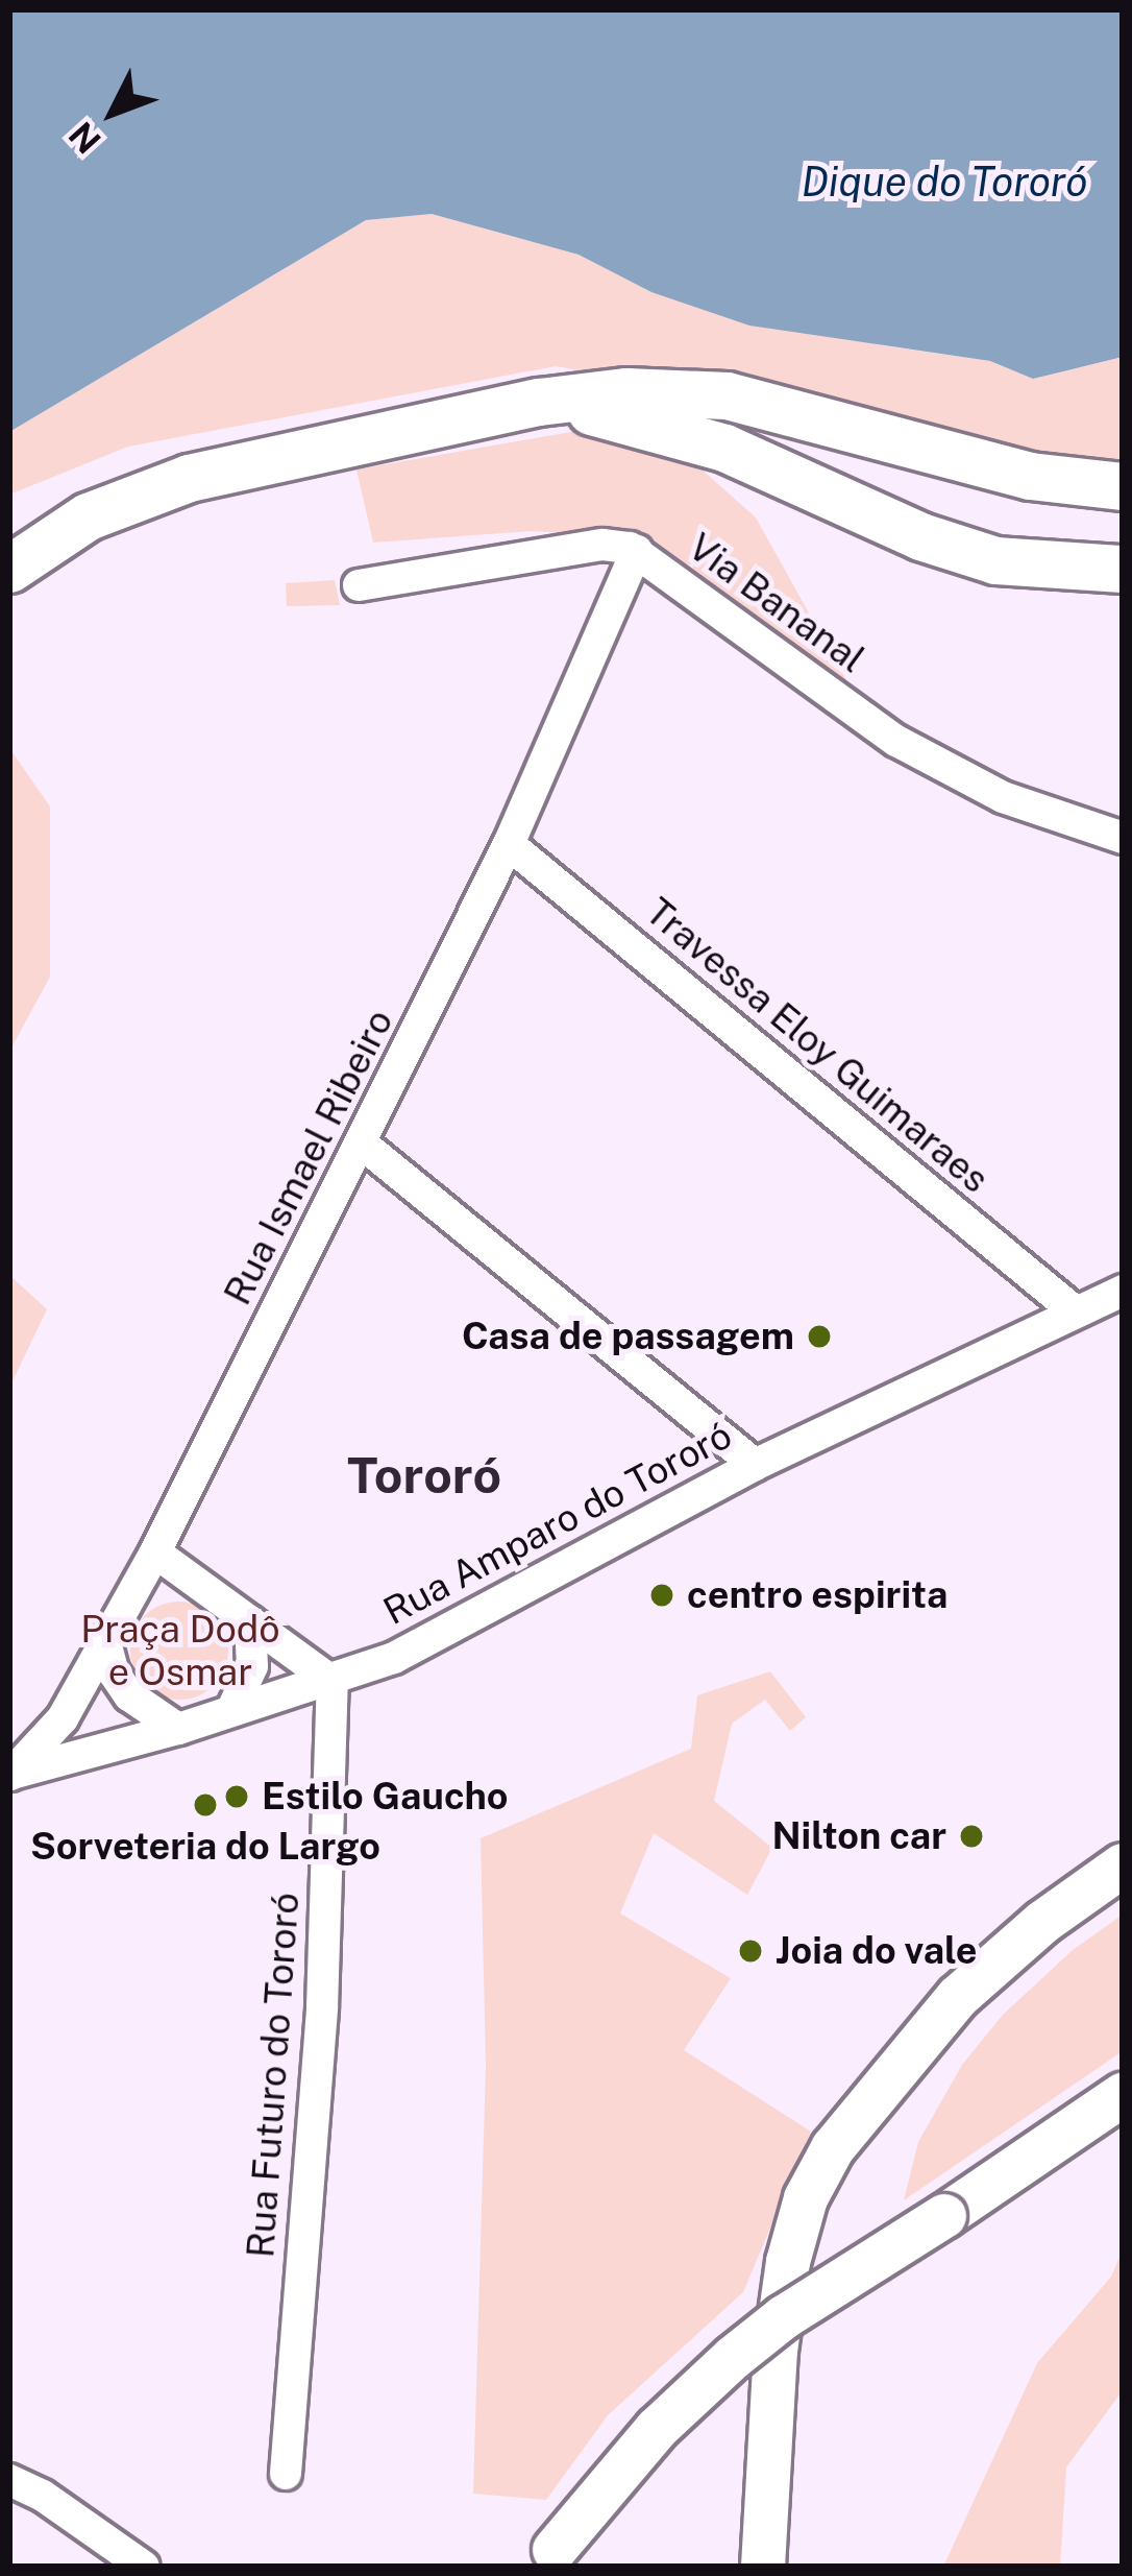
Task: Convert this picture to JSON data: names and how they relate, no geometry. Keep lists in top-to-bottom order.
{
  "streets": {
    "street": [
      "Via Bananal",
      "Travessa Eloy Guimaraes",
      "Rua Ismael Ribeiro",
      "Rua Amparo do Tororó",
      "Rua Futuro do Tororó"
    ]
  },
  "crossings": [
    ["Via Bananal", "Rua Ismael Ribeiro"],
    ["Travessa Eloy Guimaraes", "Rua Ismael Ribeiro"],
    ["Travessa Eloy Guimaraes", "Rua Amparo do Tororó"],
    ["Rua Ismael Ribeiro", "Rua Amparo do Tororó"],
    ["Rua Amparo do Tororó", "Rua Futuro do Tororó"]
  ],
  "districts": ["Tororó"],
  "water": ["Dique do Tororó"],
  "parks": ["Praça Dodô e Osmar"],
  "places": [
    "Casa de passagem",
    "centro espirita",
    "Estilo Gaucho",
    "Sorveteria do Largo",
    "Nilton car",
    "Joia do vale"
  ],
  "north": "bottom left"
}
